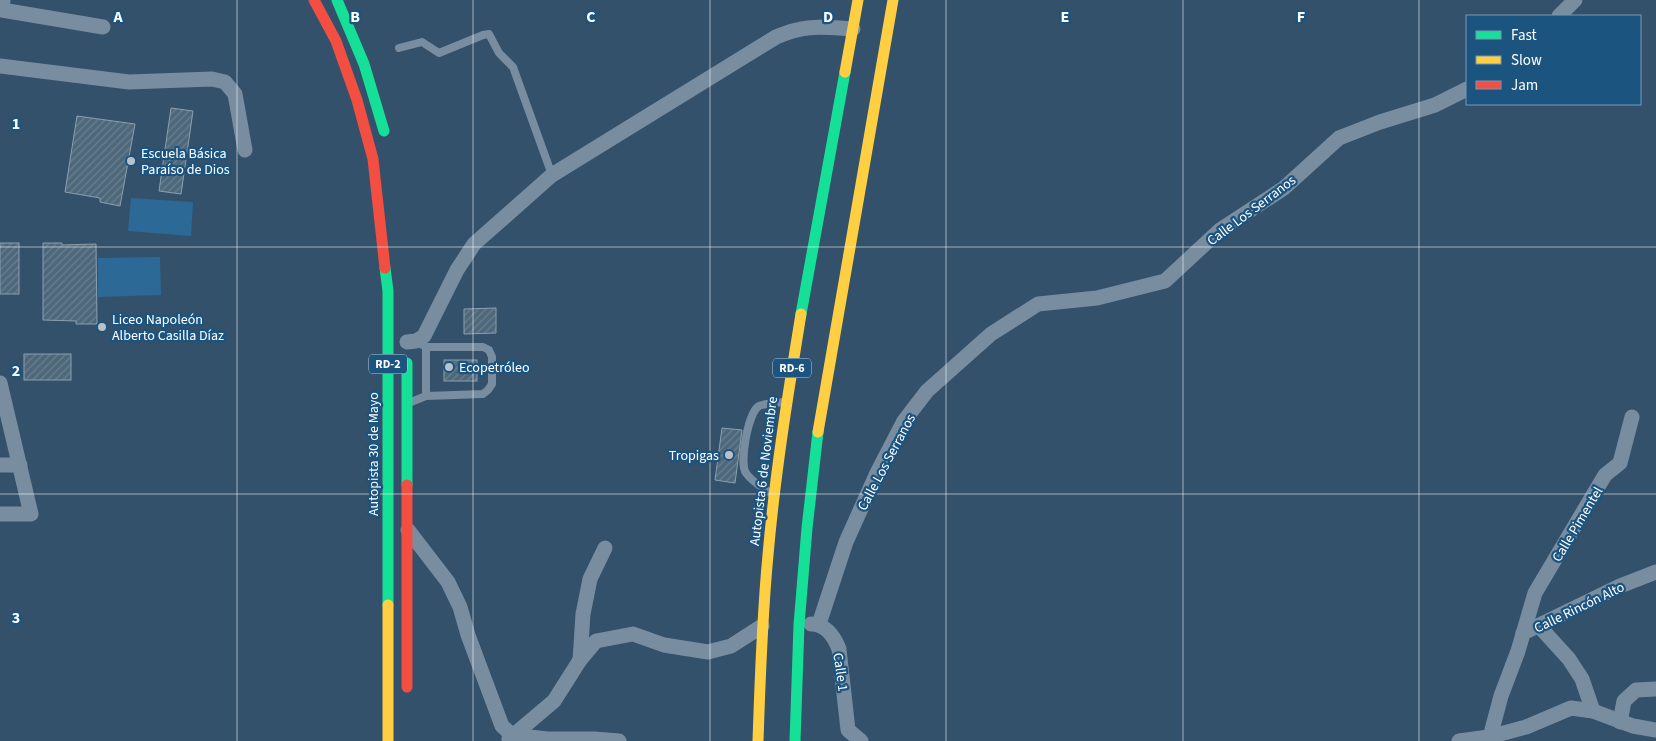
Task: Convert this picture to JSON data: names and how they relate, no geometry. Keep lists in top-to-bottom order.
{
  "streets": {
    "highway": [
      "RD-2",
      "RD-6",
      "Autopista 30 de Mayo",
      "Autopista 6 de Noviembre"
    ],
    "street": [
      "Calle Los Serranos",
      "Calle Pimentel",
      "Calle Rincón Alto",
      "Calle 1"
    ]
  },
  "crossings": [
    ["Calle Los Serranos", "Calle 1"],
    ["Calle Pimentel", "Calle Rincón Alto"]
  ],
  "places": [
    "Escuela Básica Paraíso de Dios",
    "Liceo Napoleón Alberto Casilla Díaz",
    "Ecopetróleo",
    "Tropigas"
  ],
  "legend": ["Fast", "Slow", "Jam"],
  "grid": {
    "columns": [
      "A",
      "B",
      "C",
      "D",
      "E",
      "F"
    ],
    "rows": ["1", "2", "3"]
  }
}
